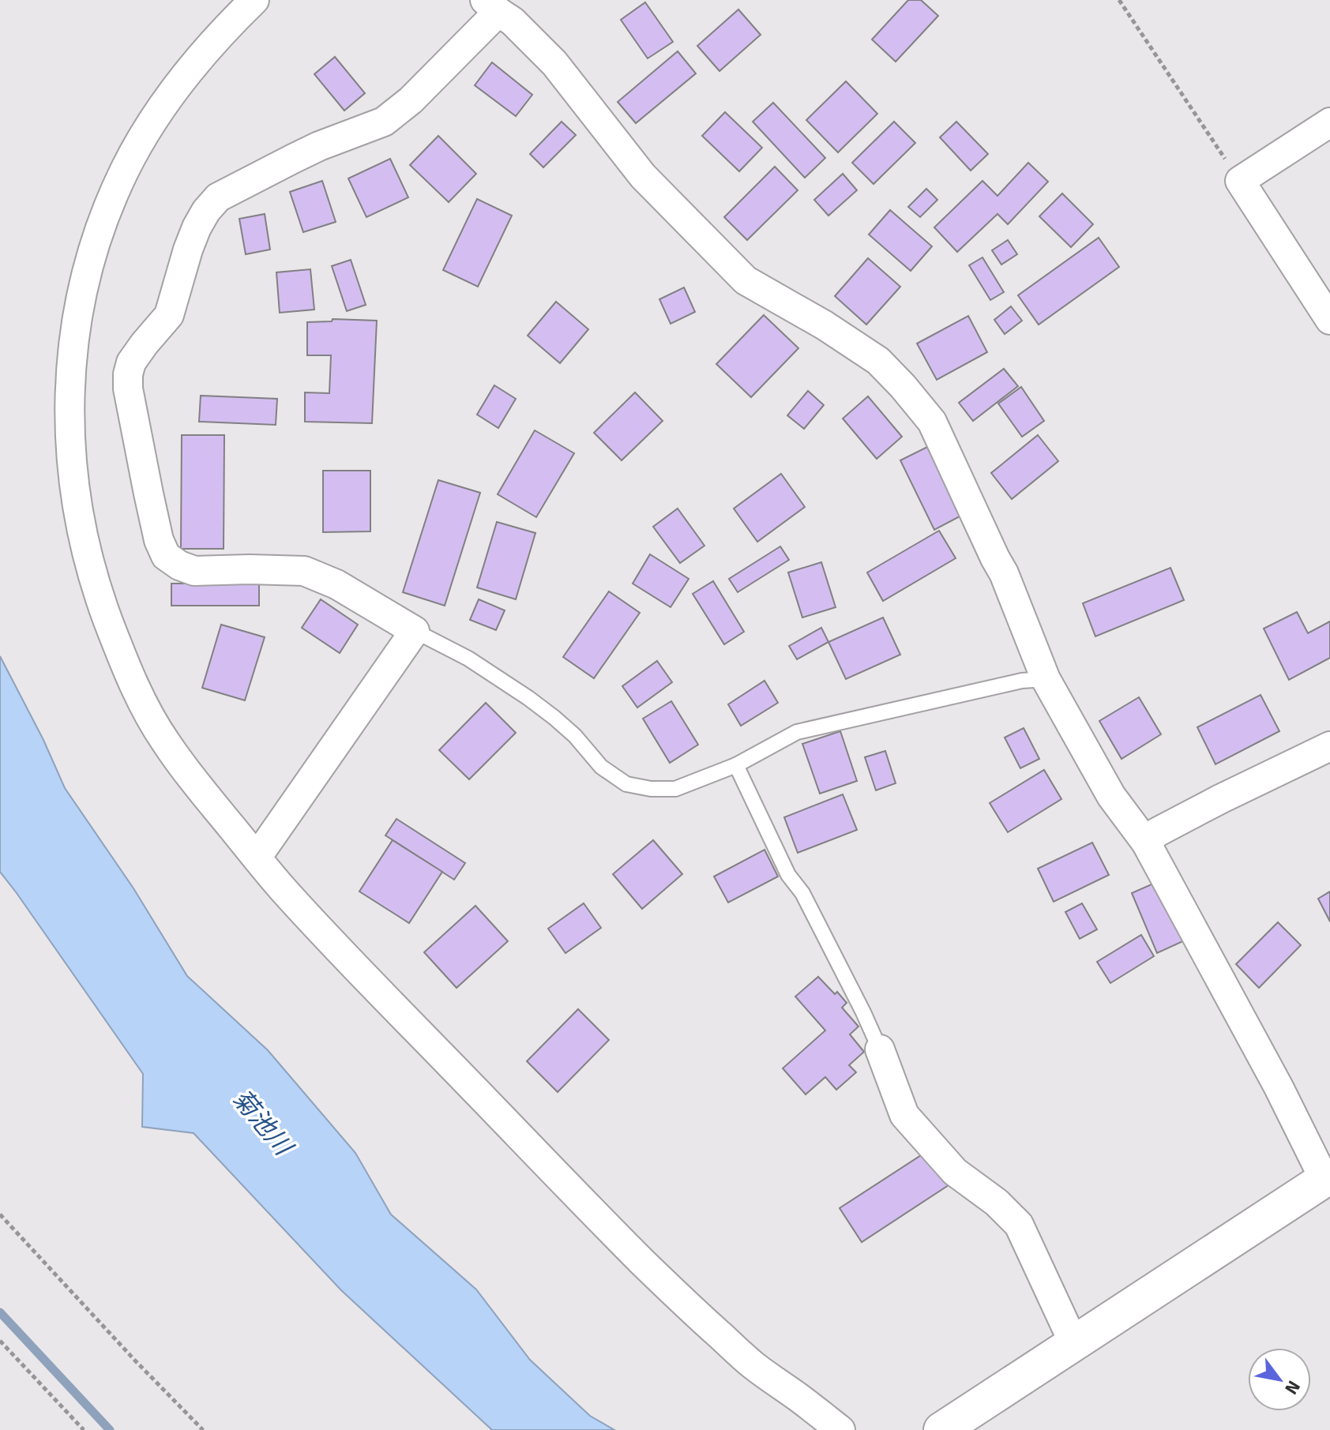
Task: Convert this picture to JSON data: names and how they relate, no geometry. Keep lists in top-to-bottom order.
{
  "water": ["菊池川"],
  "north": "bottom right"
}
